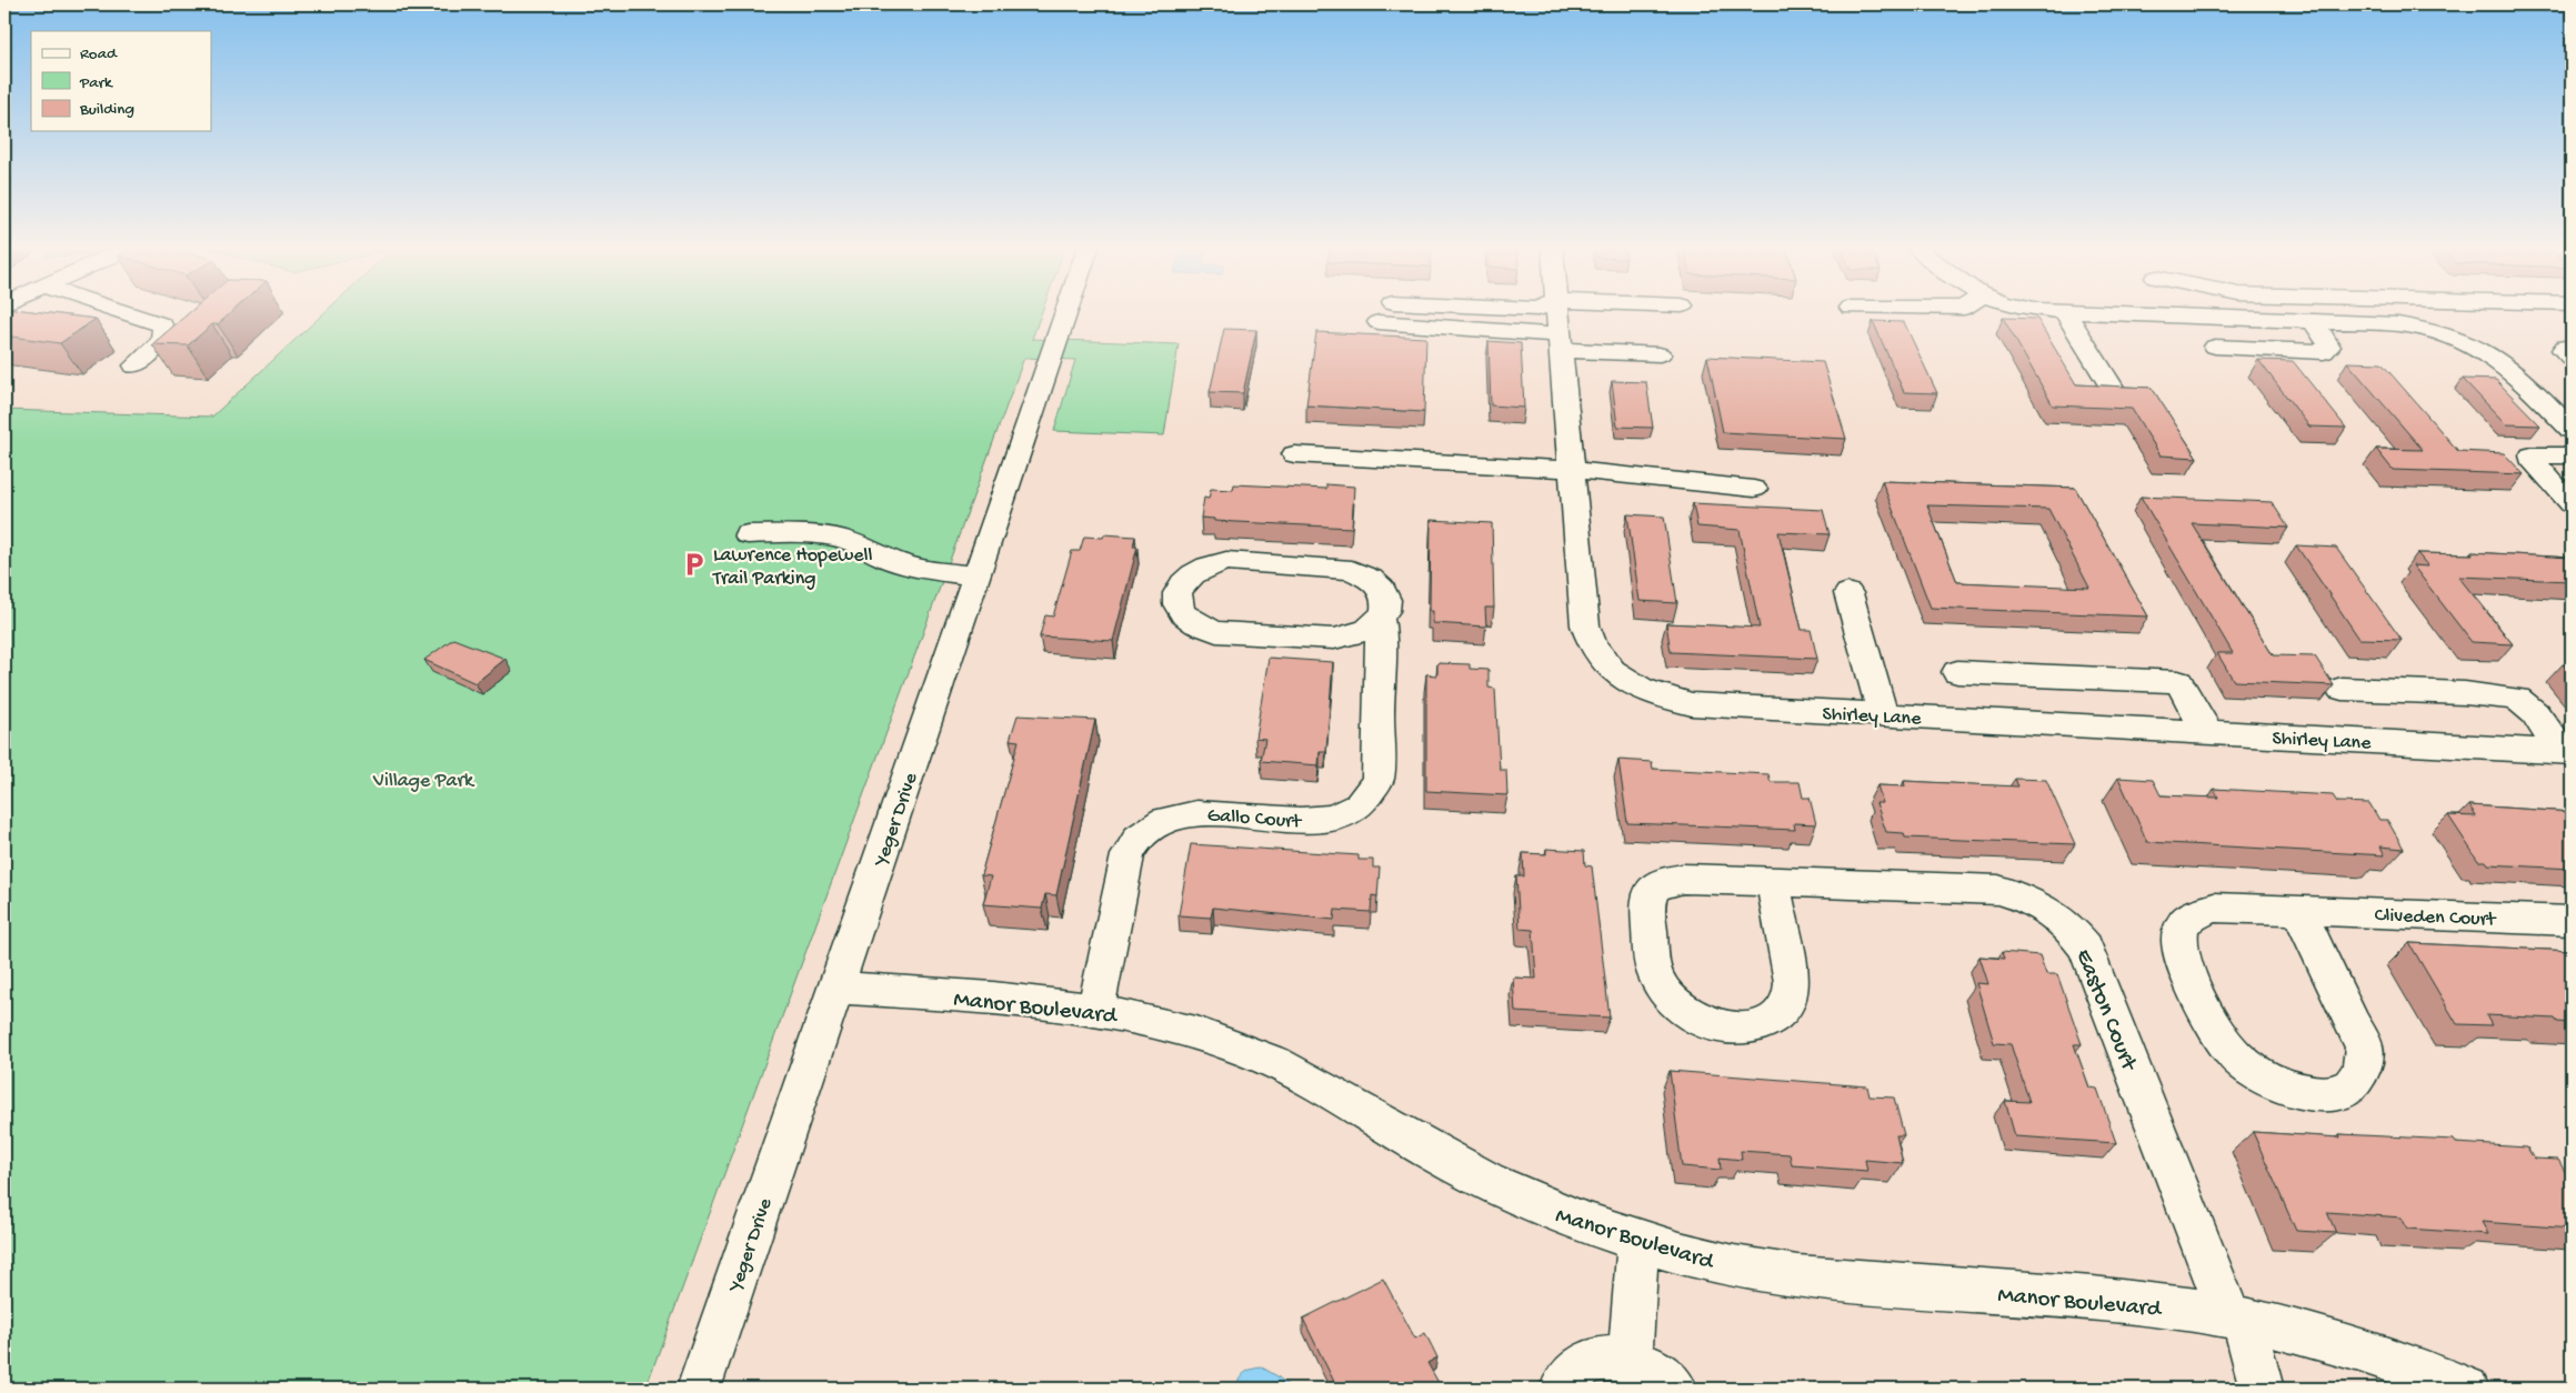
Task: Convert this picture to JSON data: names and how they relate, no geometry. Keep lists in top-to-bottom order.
{
  "streets": {
    "street": [
      "Shirley Lane",
      "Gallo Court",
      "Yeger Drive",
      "Cliveden Court",
      "Manor Boulevard",
      "Easton Court"
    ]
  },
  "crossings": [
    ["Gallo Court", "Manor Boulevard"],
    ["Yeger Drive", "Manor Boulevard"],
    ["Manor Boulevard", "Easton Court"]
  ],
  "parks": ["Village Park"],
  "places": {
    "parking": ["Lawrence Hopewell Trail Parking"]
  },
  "legend": ["Road", "Park", "Building"]
}
